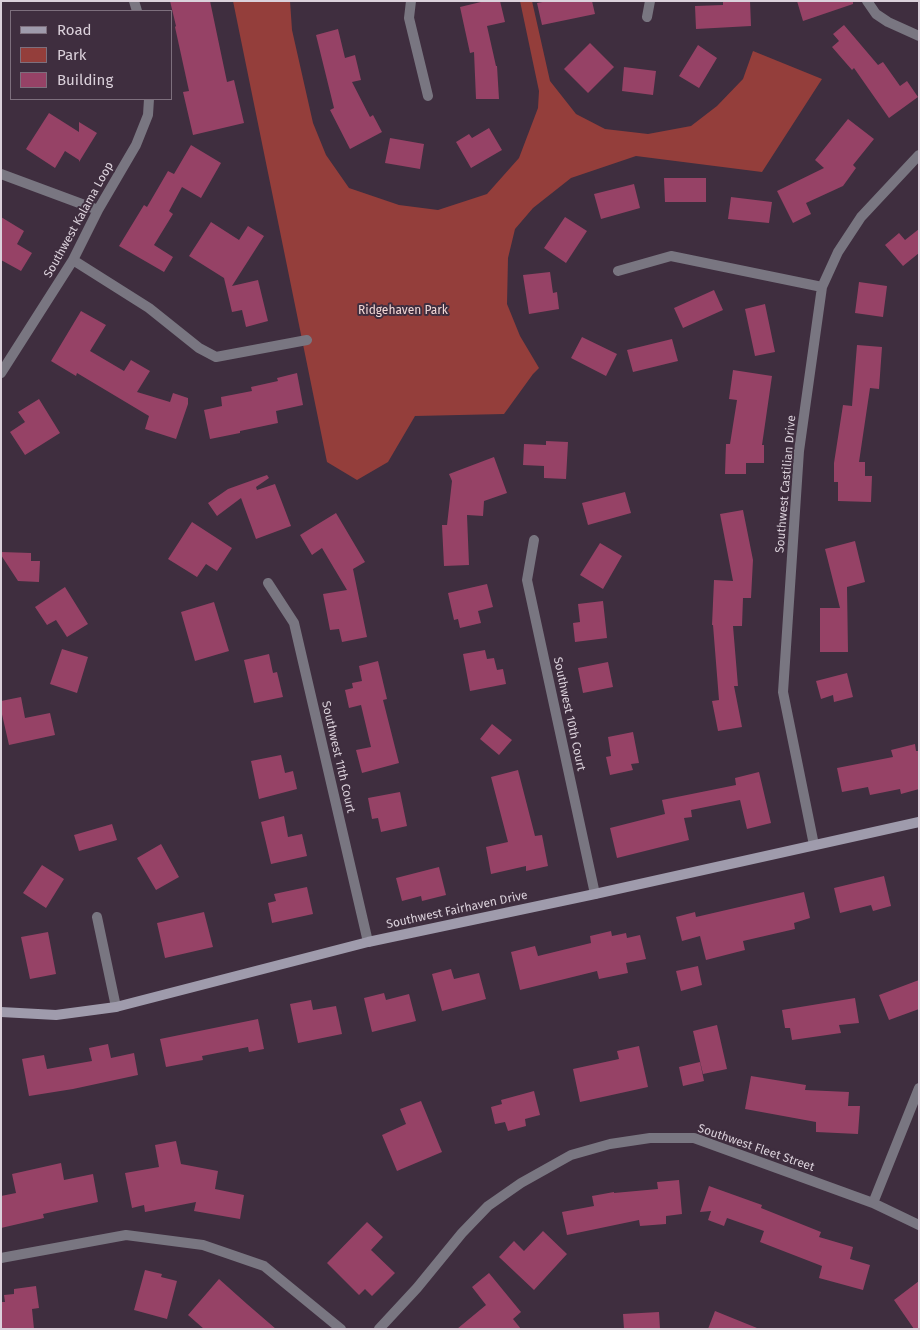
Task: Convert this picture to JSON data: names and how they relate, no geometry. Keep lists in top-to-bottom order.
{
  "streets": {
    "street": [
      "Southwest Kalama Loop",
      "Southwest Castilian Drive",
      "Southwest 10th Court",
      "Southwest 11th Court",
      "Southwest Fairhaven Drive",
      "Southwest Fleet Street"
    ]
  },
  "crossings": [
    ["Southwest Castilian Drive", "Southwest Fairhaven Drive"],
    ["Southwest 10th Court", "Southwest Fairhaven Drive"],
    ["Southwest 11th Court", "Southwest Fairhaven Drive"]
  ],
  "parks": ["Ridgehaven Park"],
  "legend": ["Road", "Park", "Building"]
}
